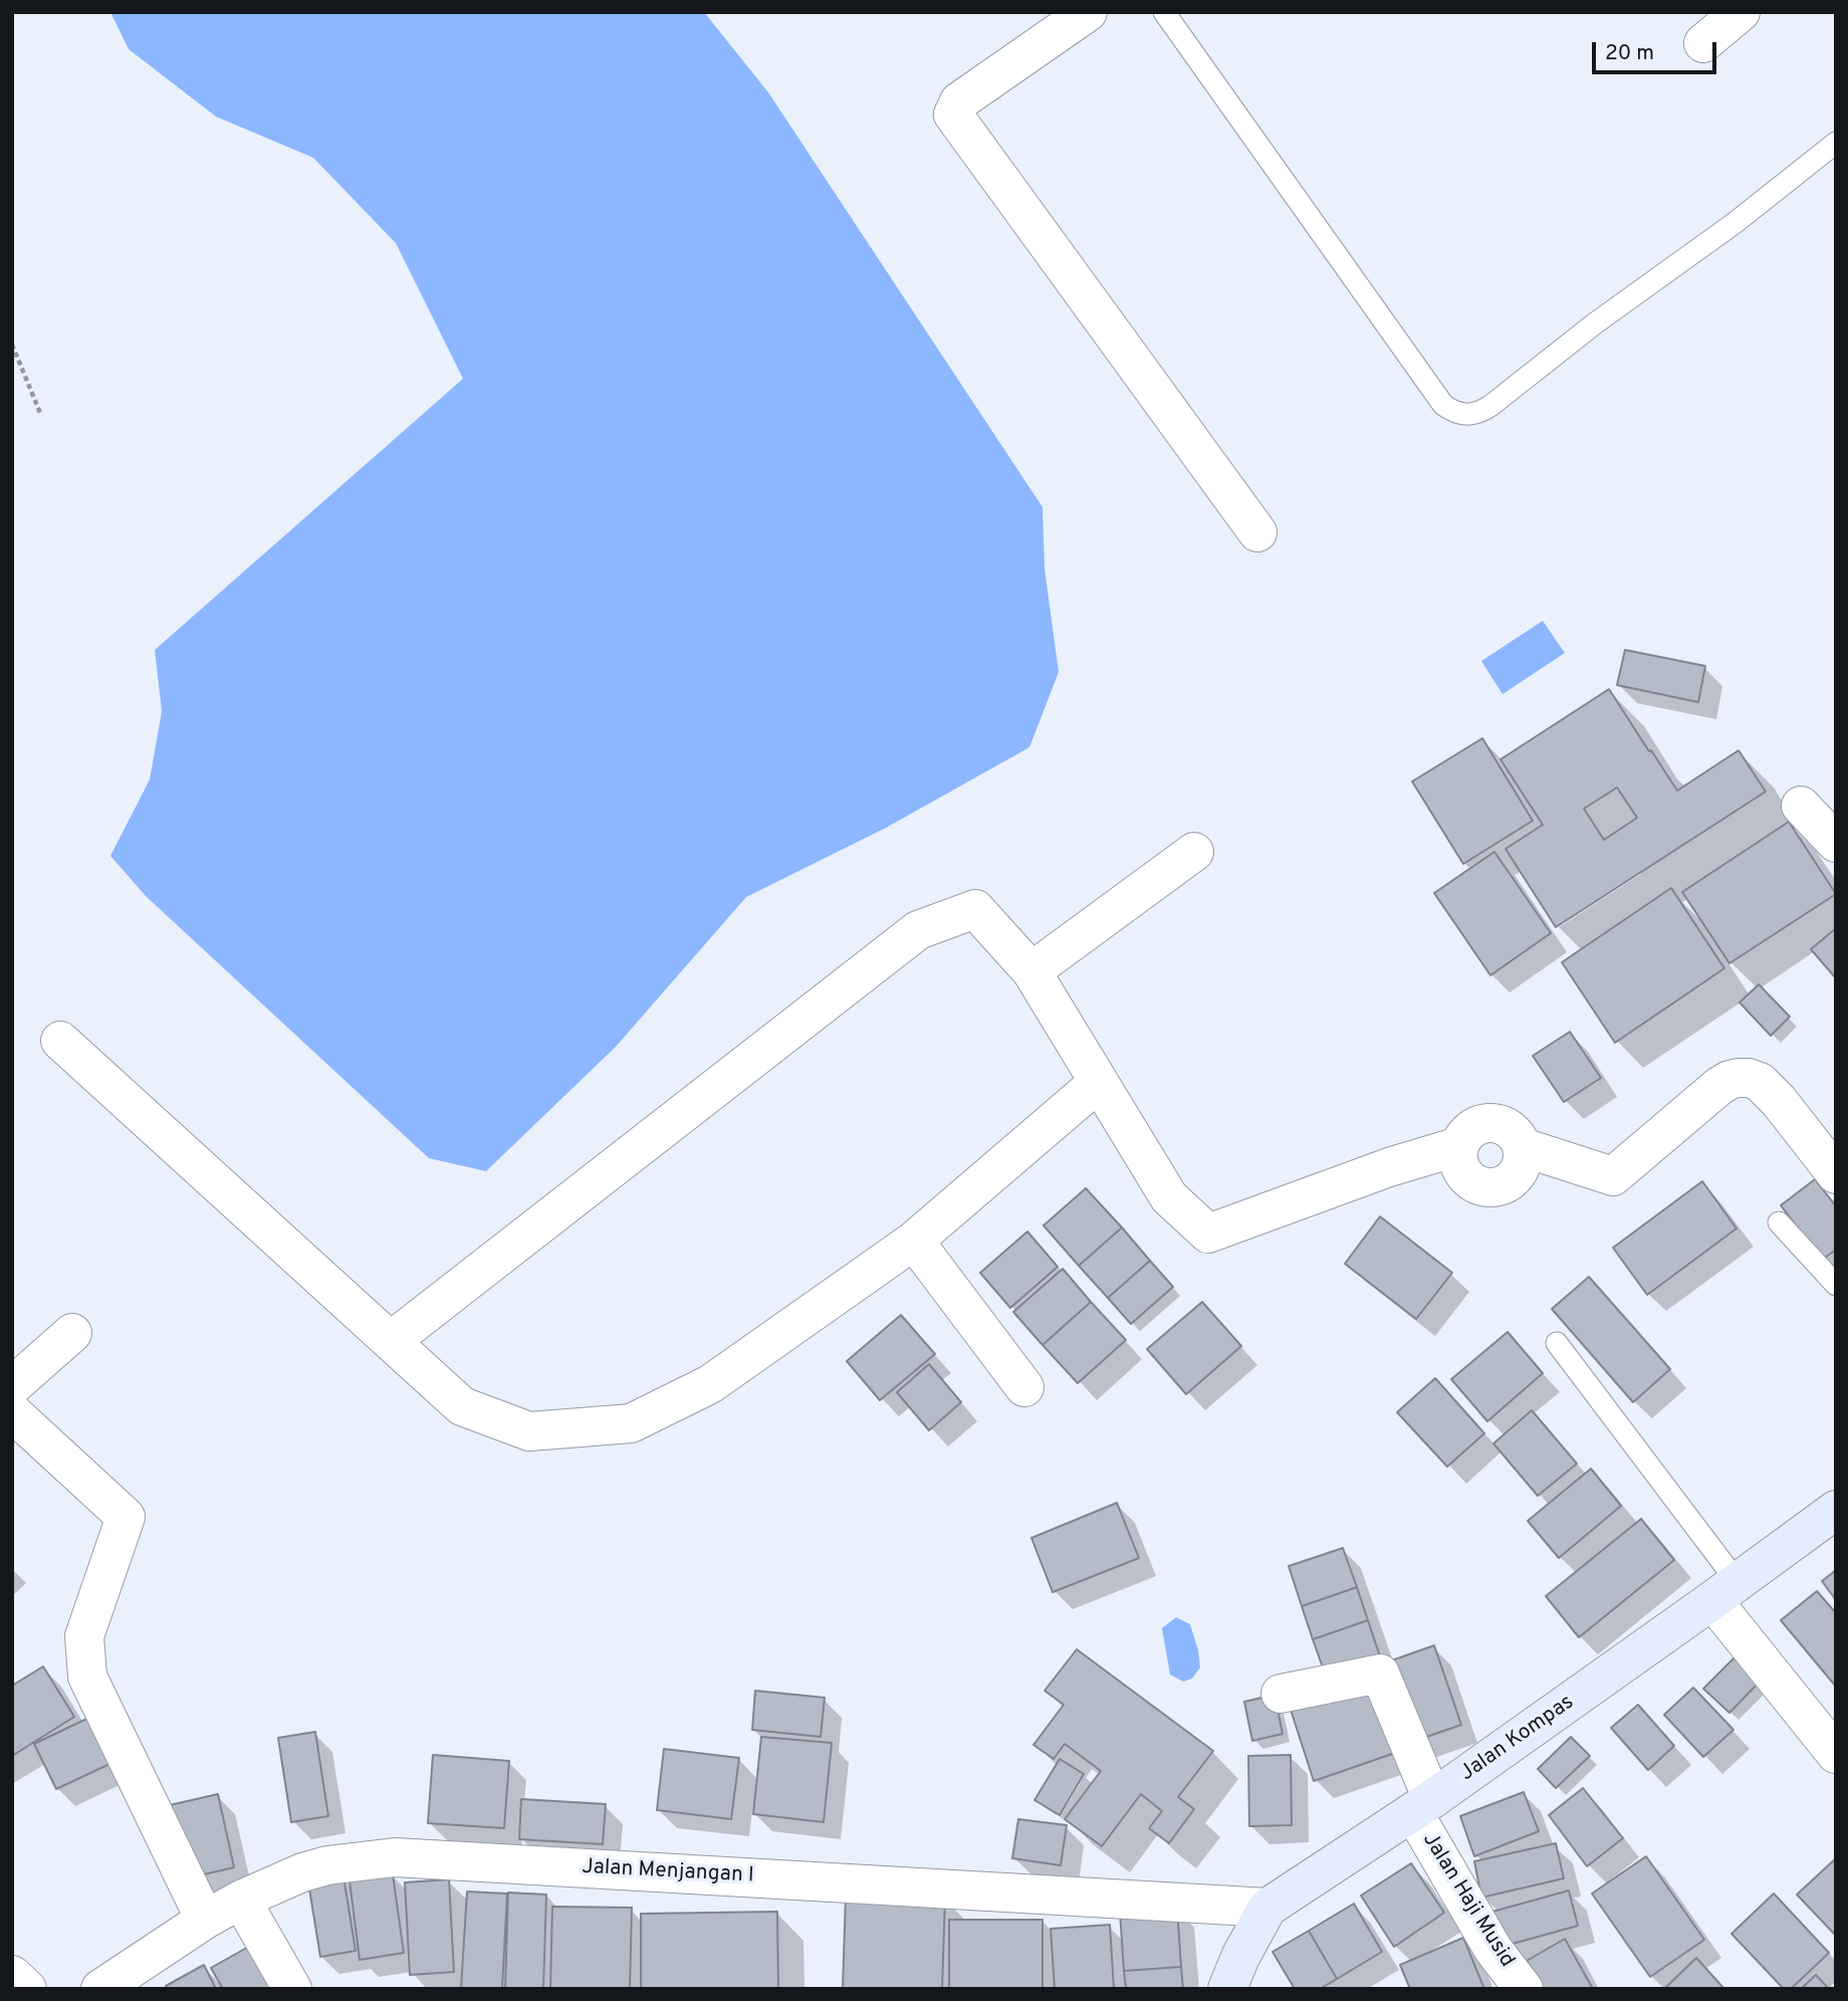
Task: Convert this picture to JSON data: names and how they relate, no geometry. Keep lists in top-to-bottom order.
{
  "streets": {
    "main road": ["Jalan Kompas"],
    "street": ["Jalan Menjangan I", "Jalan Haji Musid"]
  },
  "crossings": [
    ["Jalan Kompas", "Jalan Menjangan I"],
    ["Jalan Kompas", "Jalan Haji Musid"]
  ],
  "scale_bar": "20 m"
}
